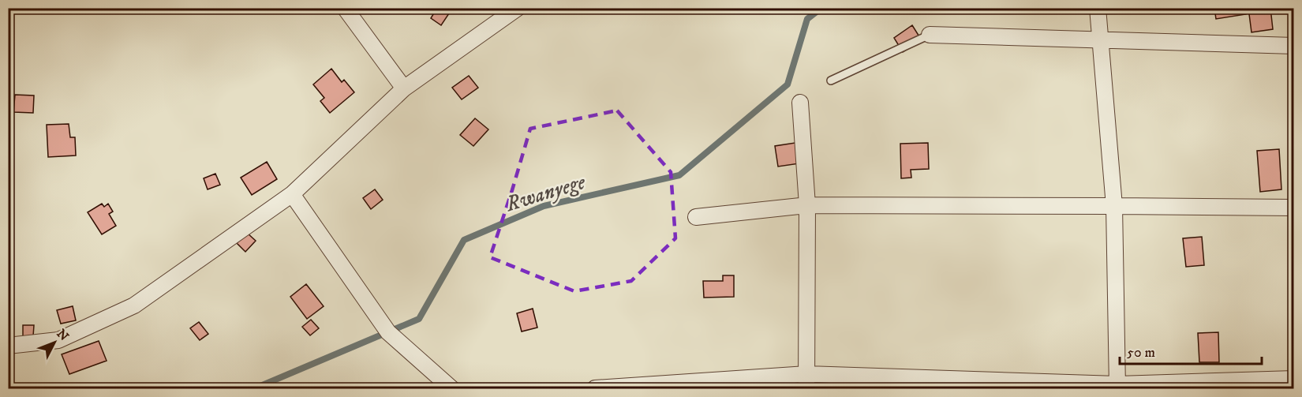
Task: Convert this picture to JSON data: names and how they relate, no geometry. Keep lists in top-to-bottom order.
{
  "water": ["Rwanyege"],
  "scale_bar": "50 m",
  "north": "top right"
}
